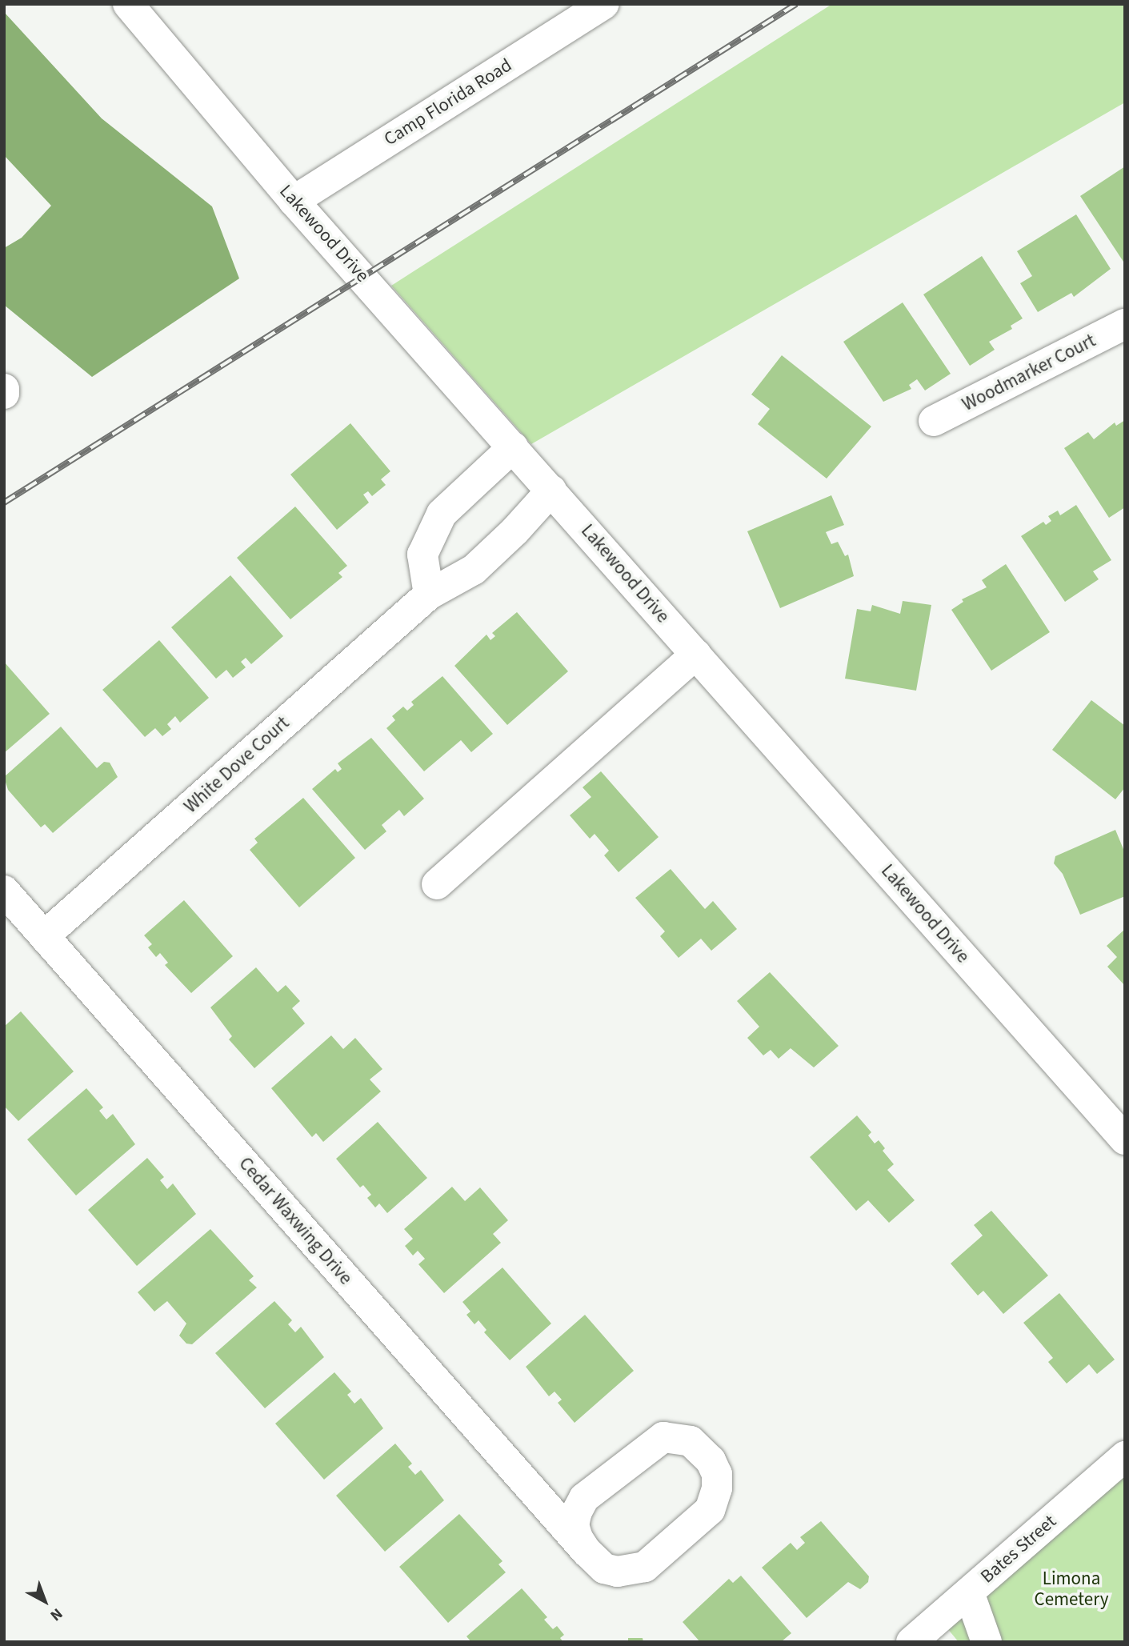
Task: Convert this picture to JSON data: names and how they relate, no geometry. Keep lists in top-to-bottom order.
{
  "streets": {
    "street": [
      "Camp Florida Road",
      "Lakewood Drive",
      "Woodmarker Court",
      "White Dove Court",
      "Cedar Waxwing Drive",
      "Bates Street"
    ]
  },
  "crossings": [
    ["Camp Florida Road", "Lakewood Drive"],
    ["Lakewood Drive", "White Dove Court"],
    ["White Dove Court", "Cedar Waxwing Drive"]
  ],
  "parks": ["Limona Cemetery"],
  "north": "bottom right"
}
